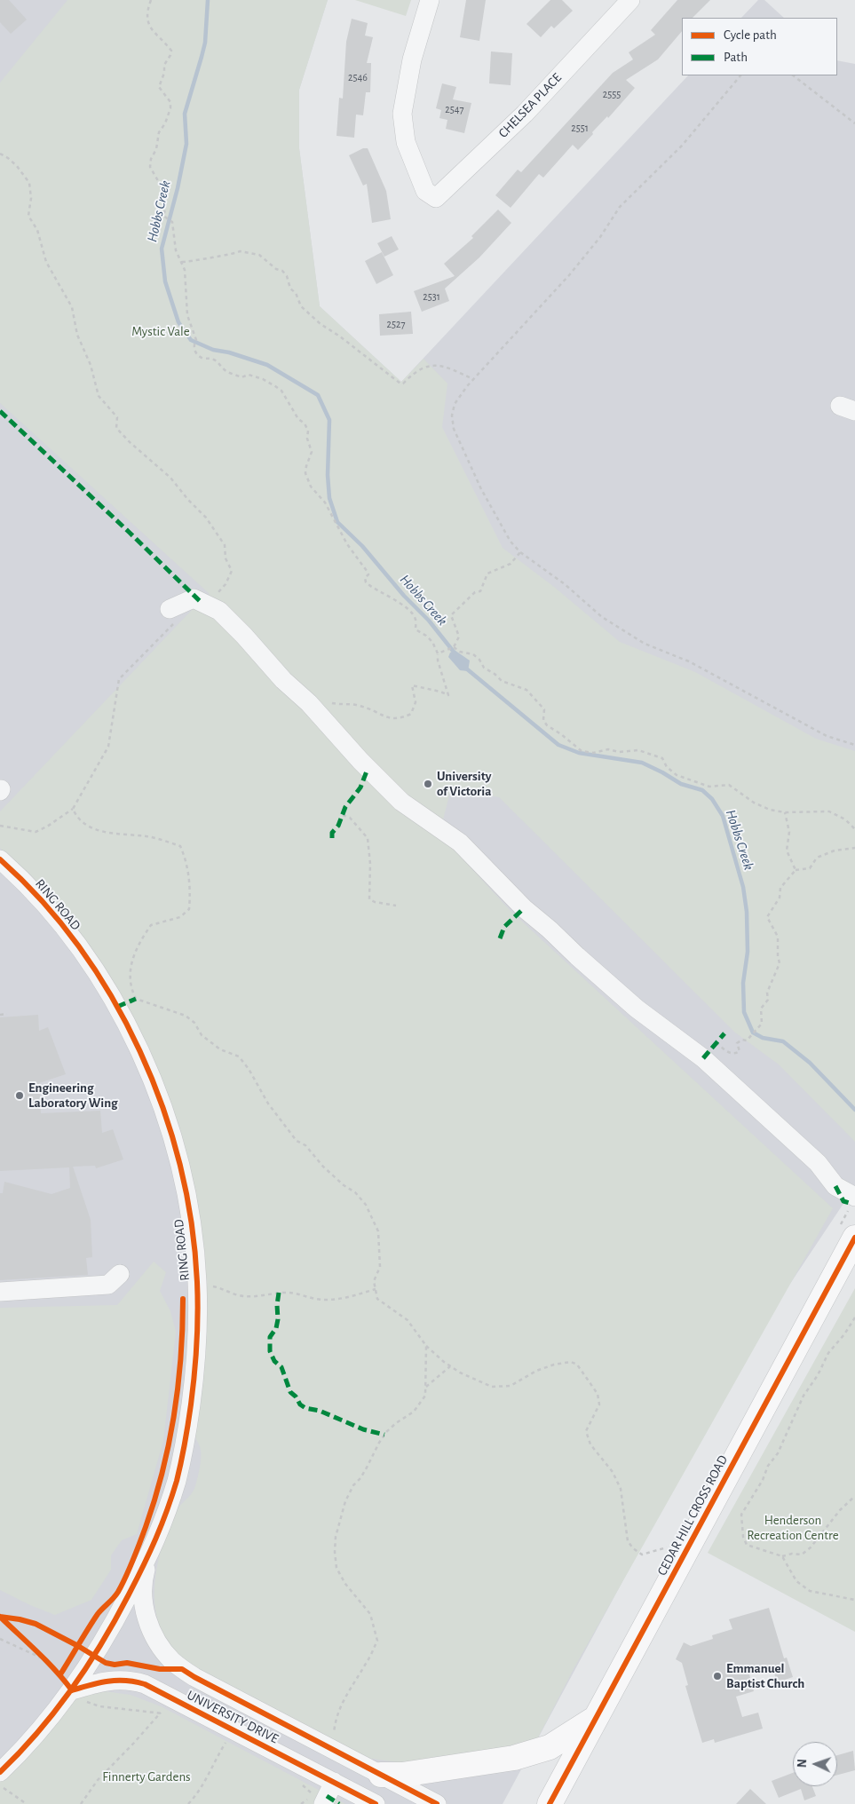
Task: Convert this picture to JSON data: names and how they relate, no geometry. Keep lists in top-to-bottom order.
{
  "streets": {
    "main road": ["CEDAR HILL CROSS ROAD"],
    "street": ["CHELSEA PLACE", "RING ROAD", "UNIVERSITY DRIVE"]
  },
  "crossings": [
    ["RING ROAD", "UNIVERSITY DRIVE"]
  ],
  "water": ["Hobbs Creek"],
  "parks": ["Mystic Vale", "Henderson Recreation Centre", "Finnerty Gardens"],
  "places": ["University of Victoria", "Engineering Laboratory Wing", "Emmanuel Baptist Church"],
  "house_numbers": [
    "2546",
    "2555",
    "2547",
    "2551",
    "2531",
    "2527"
  ],
  "legend": ["Cycle path", "Path"],
  "north": "left"
}
